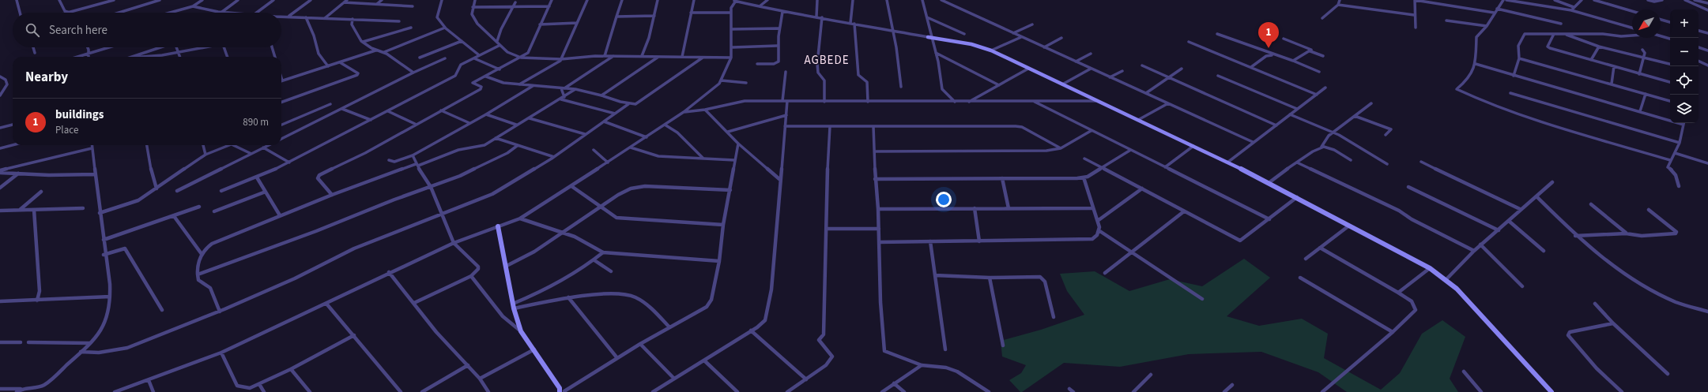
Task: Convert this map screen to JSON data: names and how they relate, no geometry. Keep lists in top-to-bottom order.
{
  "districts": ["AGBEDE"],
  "north": "bottom left",
  "page": {
    "map_buttons": ["+", "−"],
    "search": "Search here",
    "pins": "1",
    "heading": "Nearby",
    "list": [
      {
        "mark": "1",
        "name": "buildings",
        "note": "Place",
        "value": "890 m"
      }
    ]
  }
}
